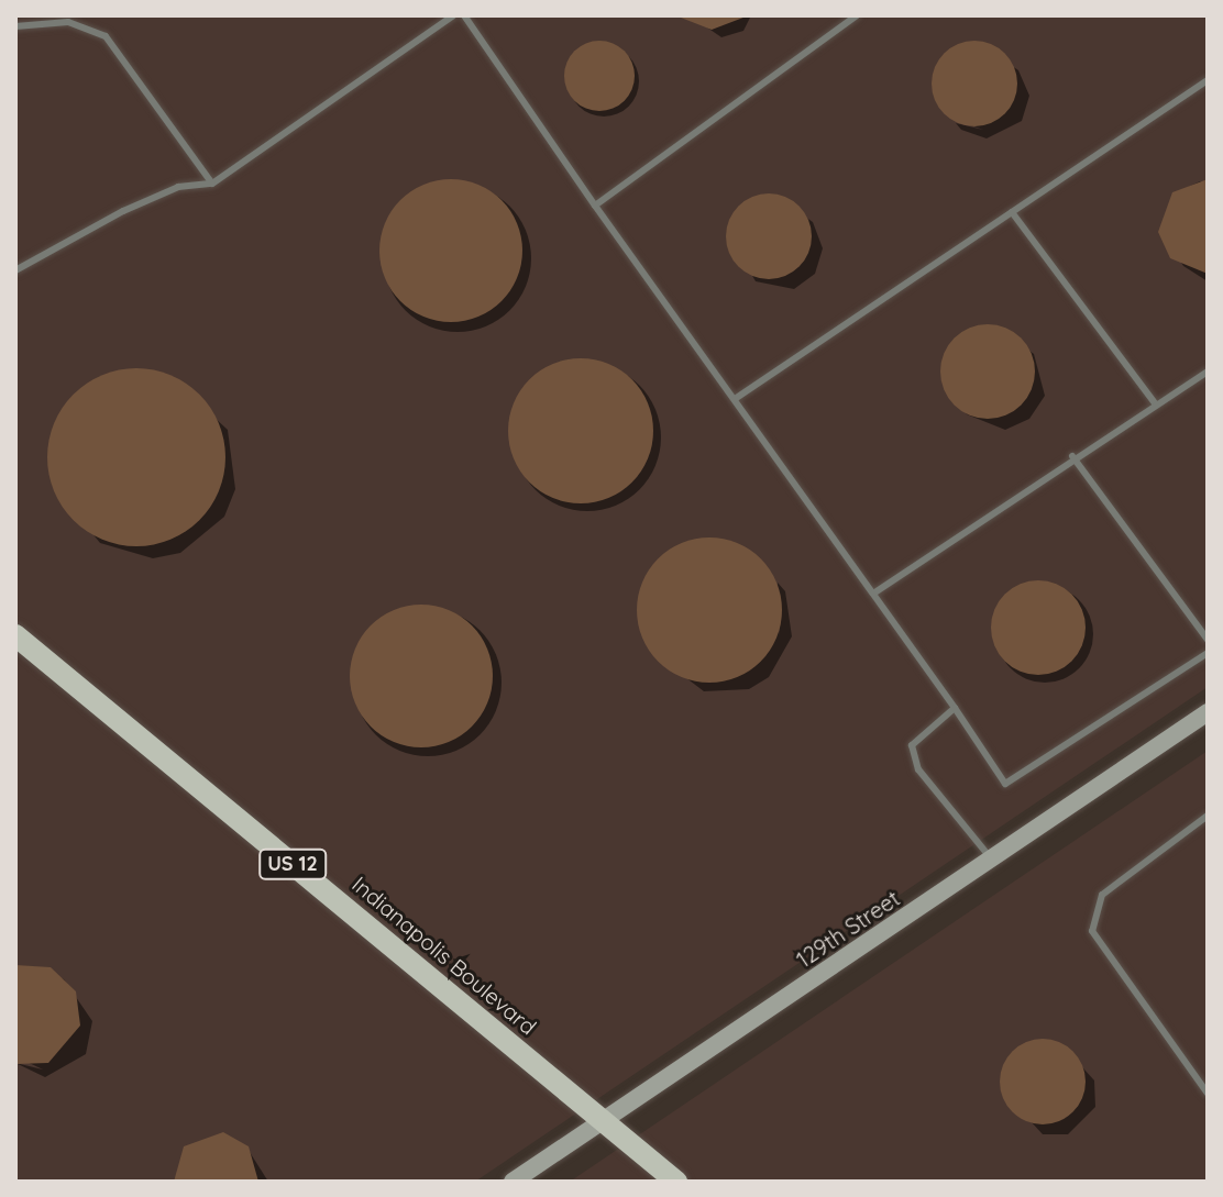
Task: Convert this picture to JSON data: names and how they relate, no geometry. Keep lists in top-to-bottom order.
{
  "streets": {
    "main road": ["US 12", "129th Street", "Indianapolis Boulevard"]
  },
  "crossings": [
    ["129th Street", "Indianapolis Boulevard"]
  ]
}
